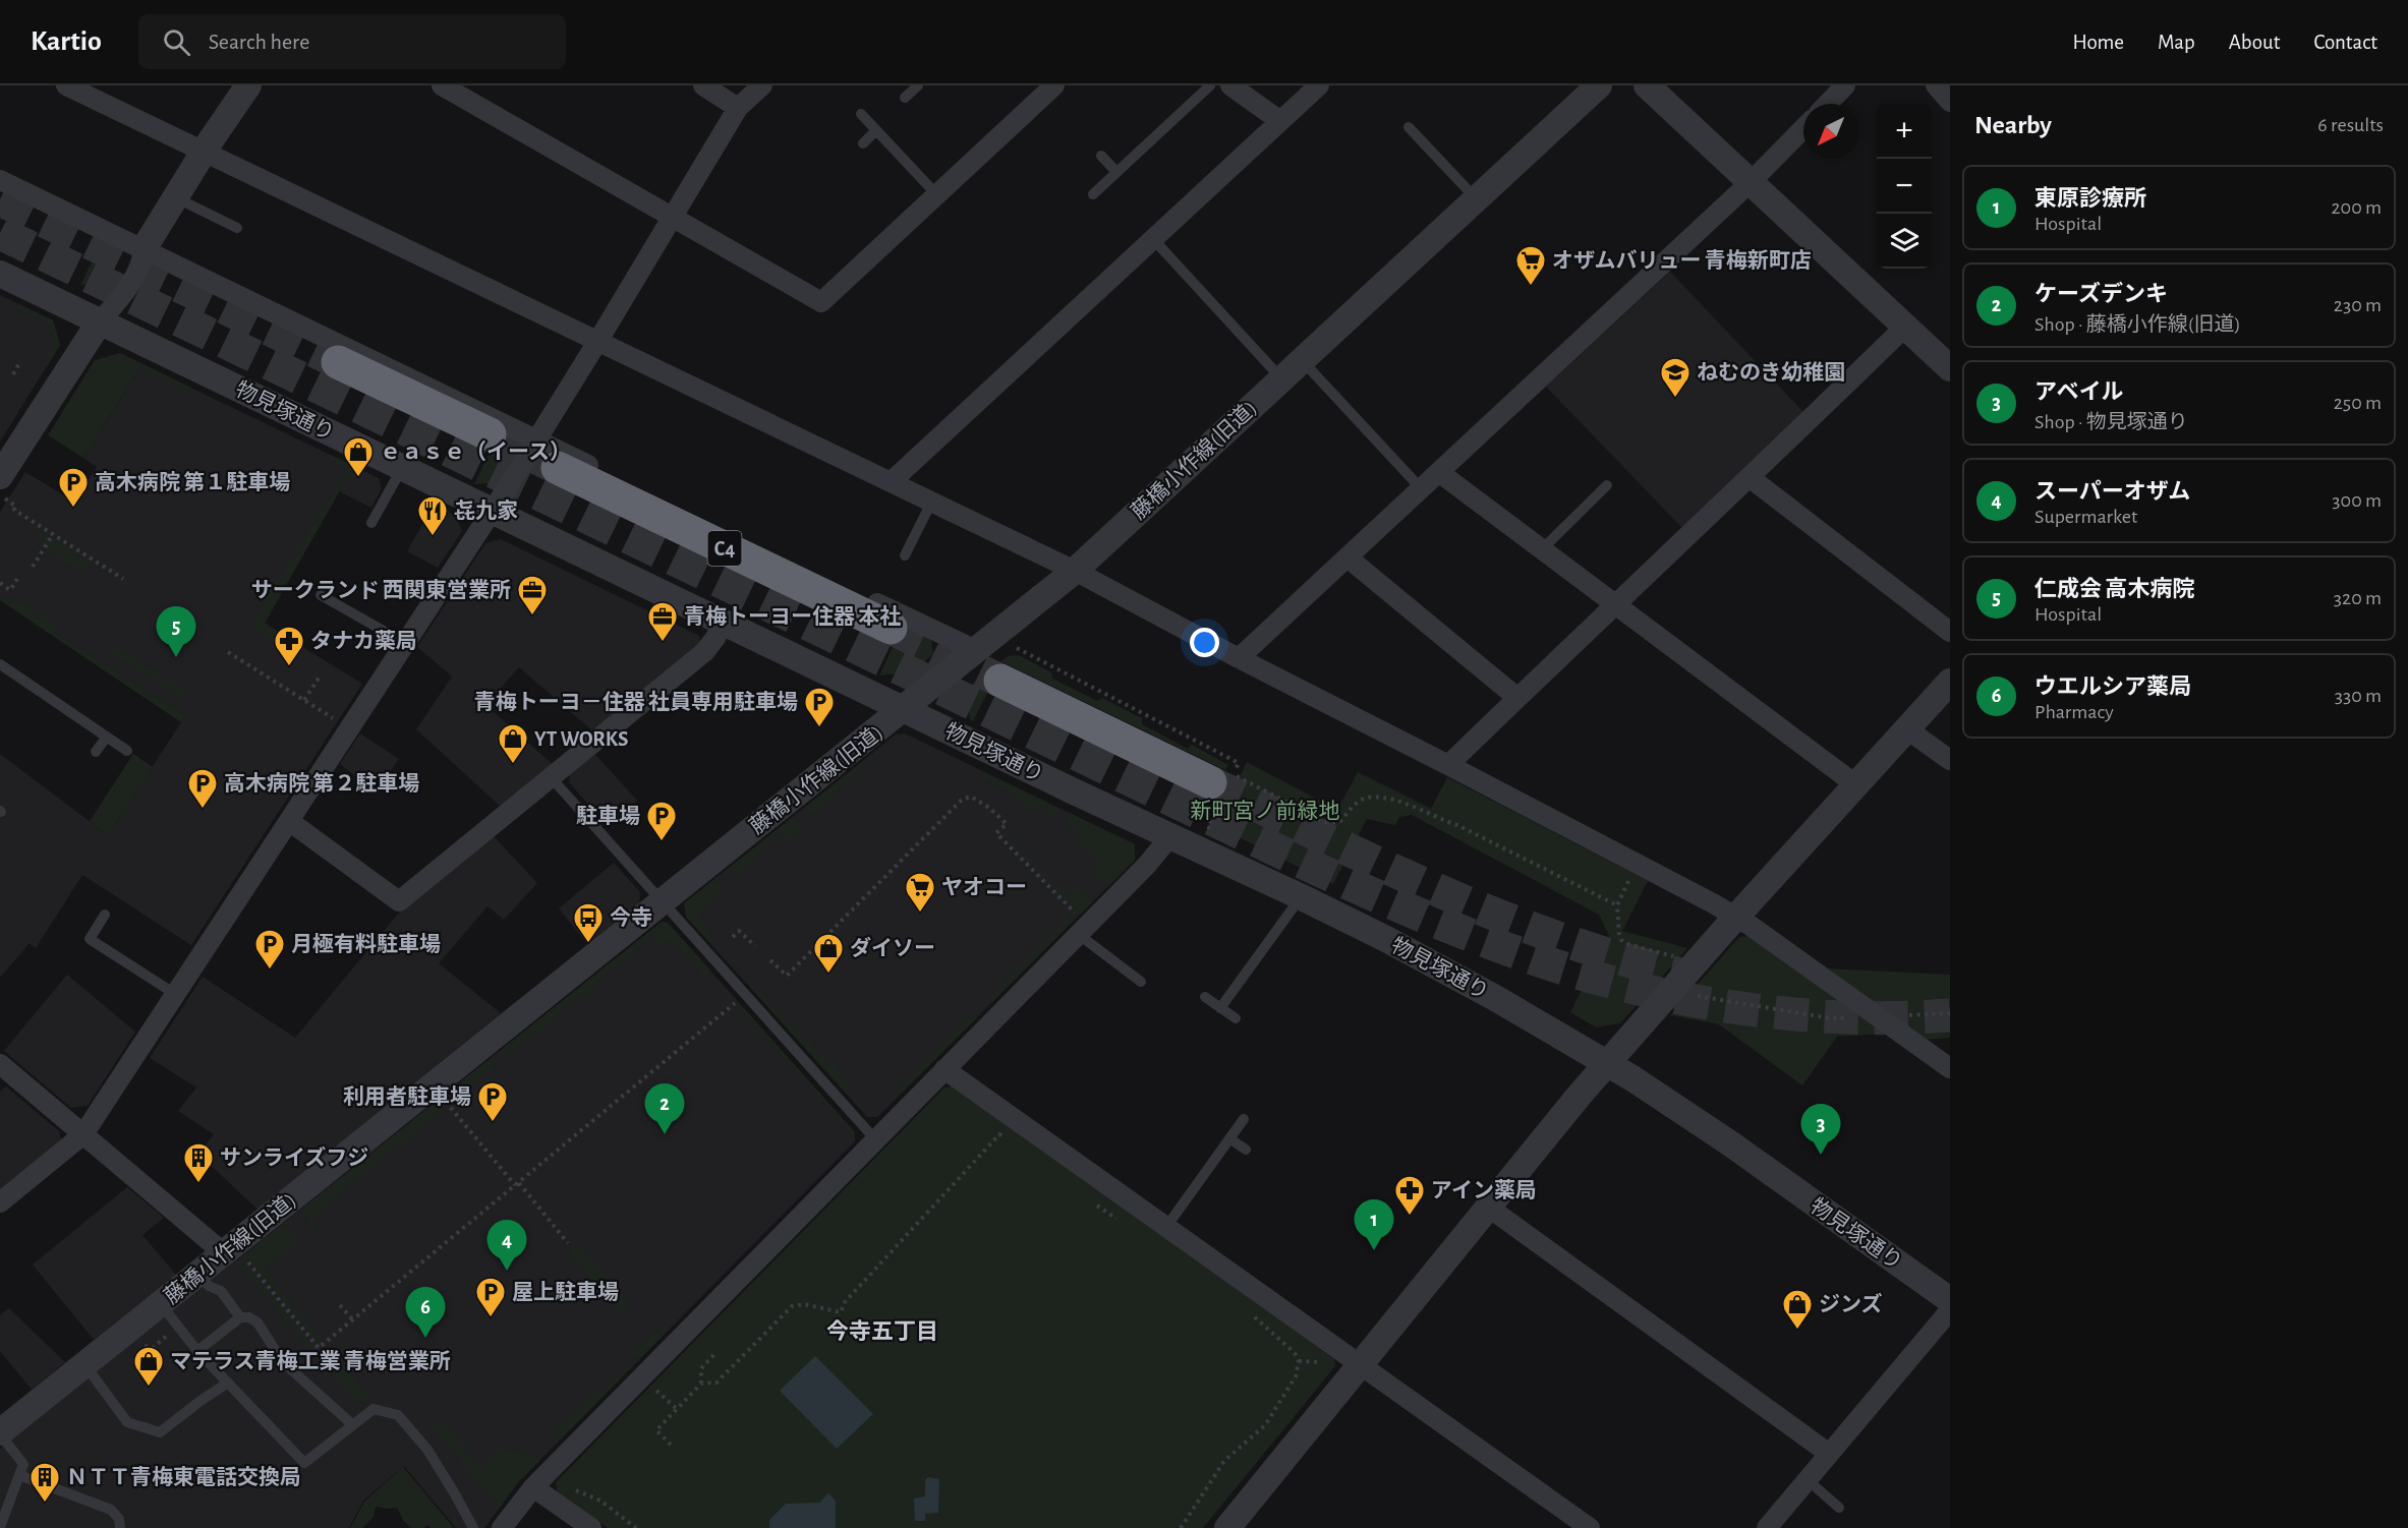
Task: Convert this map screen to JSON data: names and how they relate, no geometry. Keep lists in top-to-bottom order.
{
  "streets": {
    "highway": ["C4"],
    "street": ["物見塚通り", "藤橋小作線(旧道)"]
  },
  "crossings": [
    ["物見塚通り", "藤橋小作線(旧道)"]
  ],
  "districts": ["今寺五丁目"],
  "parks": ["新町宮ノ前緑地"],
  "places": {
    "supermarket": ["オザムバリュー 青梅新町店", "ヤオコー"],
    "school or university": ["ねむのき幼稚園"],
    "shop": [
      "ｅａｓｅ（イース）",
      "YT WORKS",
      "ダイソー",
      "ジンズ",
      "マテラス青梅工業 青梅営業所"
    ],
    "parking": [
      "高木病院 第１駐車場",
      "青梅トーヨ－住器 社員専用駐車場",
      "高木病院 第２駐車場",
      "駐車場",
      "月極有料駐車場",
      "利用者駐車場",
      "屋上駐車場"
    ],
    "restaurant": ["㐂九家"],
    "office": ["サークランド 西関東営業所", "青梅トーヨー住器 本社"],
    "pharmacy": ["タナカ薬局", "アイン薬局"],
    "bus stop": ["今寺"],
    "building": ["サンライズフジ", "ＮＴＴ青梅東電話交換局"]
  },
  "north": "bottom left",
  "page": {
    "header": "Kartio",
    "search": "Search here",
    "nav": [
      "Home",
      "Map",
      "About",
      "Contact"
    ],
    "heading": ["Nearby", "6 results"],
    "map_buttons": ["+", "−"],
    "list": [
      {
        "mark": "1",
        "name": "東原診療所",
        "note": "Hospital",
        "value": "200 m"
      },
      {
        "mark": "2",
        "name": "ケーズデンキ",
        "note": "Shop · 藤橋小作線(旧道)",
        "value": "230 m"
      },
      {
        "mark": "3",
        "name": "アベイル",
        "note": "Shop · 物見塚通り",
        "value": "250 m"
      },
      {
        "mark": "4",
        "name": "スーパーオザム",
        "note": "Supermarket",
        "value": "300 m"
      },
      {
        "mark": "5",
        "name": "仁成会 高木病院",
        "note": "Hospital",
        "value": "320 m"
      },
      {
        "mark": "6",
        "name": "ウエルシア薬局",
        "note": "Pharmacy",
        "value": "330 m"
      }
    ],
    "pins": [
      "5",
      "2",
      "3",
      "1",
      "4",
      "6"
    ]
  }
}
